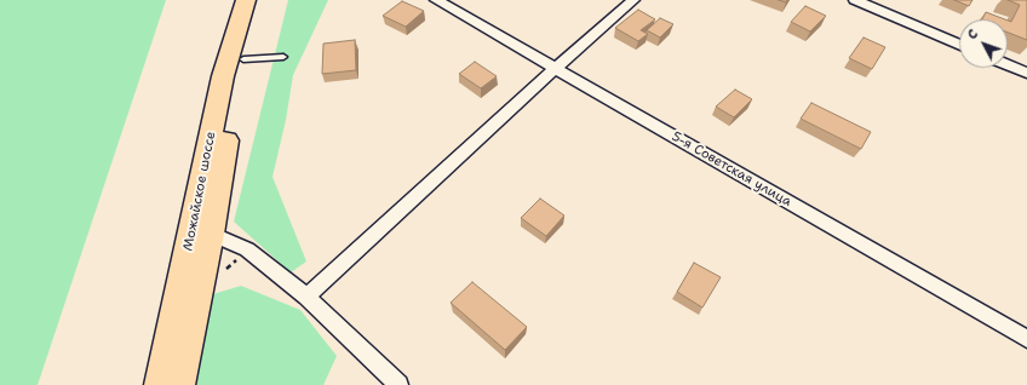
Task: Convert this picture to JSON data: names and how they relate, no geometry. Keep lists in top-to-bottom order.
{
  "streets": {
    "main road": ["Можайское шоссе"],
    "street": ["5-я Советская улица"]
  },
  "north": "top left"
}
